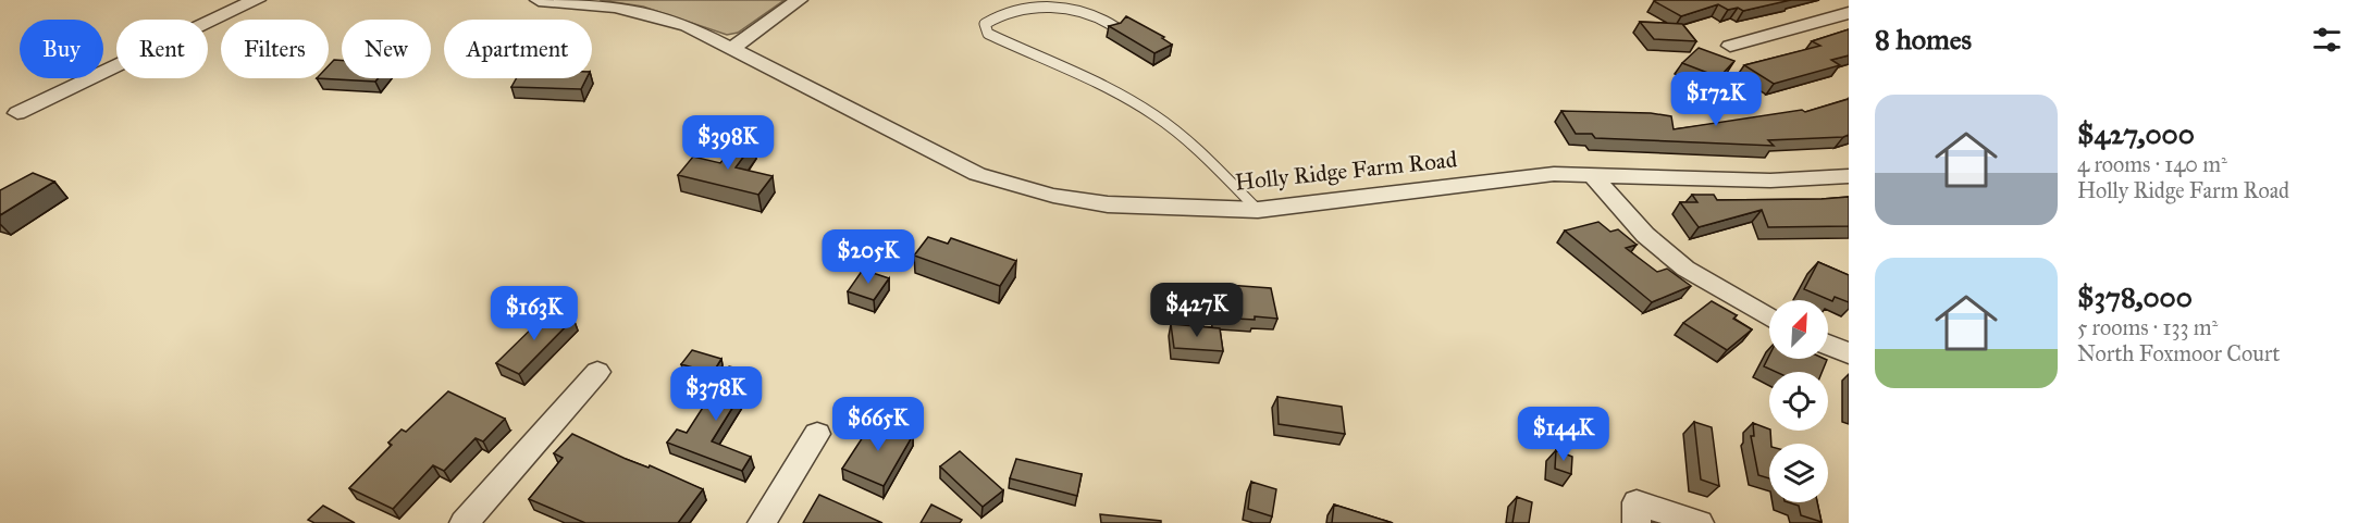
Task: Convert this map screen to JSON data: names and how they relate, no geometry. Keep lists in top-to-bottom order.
{
  "streets": {
    "street": ["Holly Ridge Farm Road"]
  },
  "north": "top right",
  "page": {
    "heading": "8 homes",
    "chip": [
      "Buy",
      "Rent",
      "Filters",
      "New",
      "Apartment"
    ],
    "price": [
      "$172K",
      "$398K",
      "$205K",
      "$427K",
      "$163K",
      "$378K",
      "$665K",
      "$144K"
    ],
    "list": [
      {
        "name": "$427,000",
        "note": "4 rooms · 140 m² · Holly Ridge Farm Road"
      },
      {
        "name": "$378,000",
        "note": "5 rooms · 133 m² · North Foxmoor Court"
      }
    ]
  }
}
